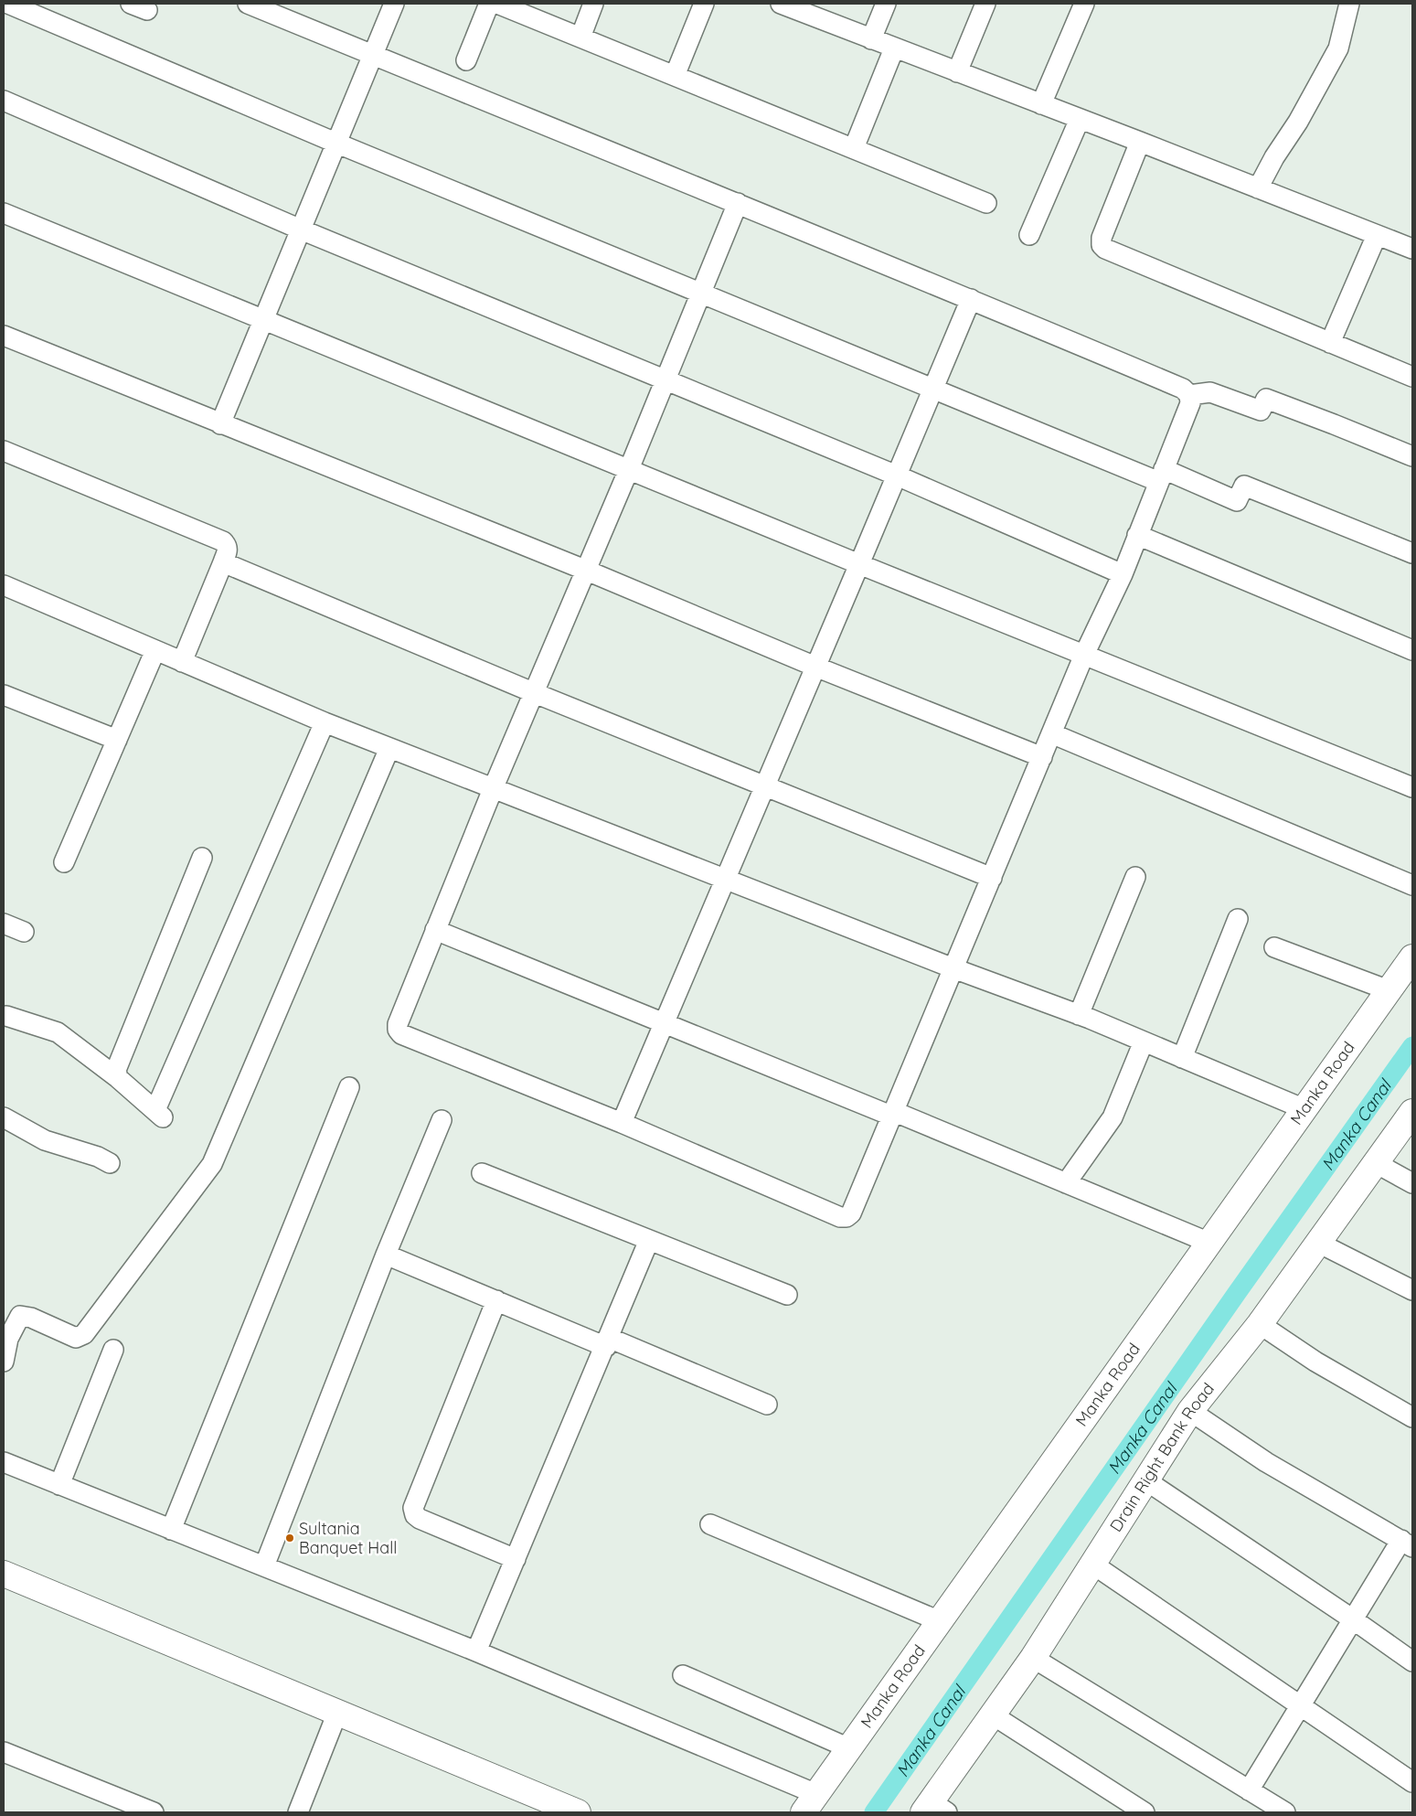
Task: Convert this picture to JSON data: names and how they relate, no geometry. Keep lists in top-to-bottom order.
{
  "streets": {
    "street": ["Manka Road", "Drain Right Bank Road"]
  },
  "water": ["Manka Canal"],
  "places": ["Sultania Banquet Hall"]
}
